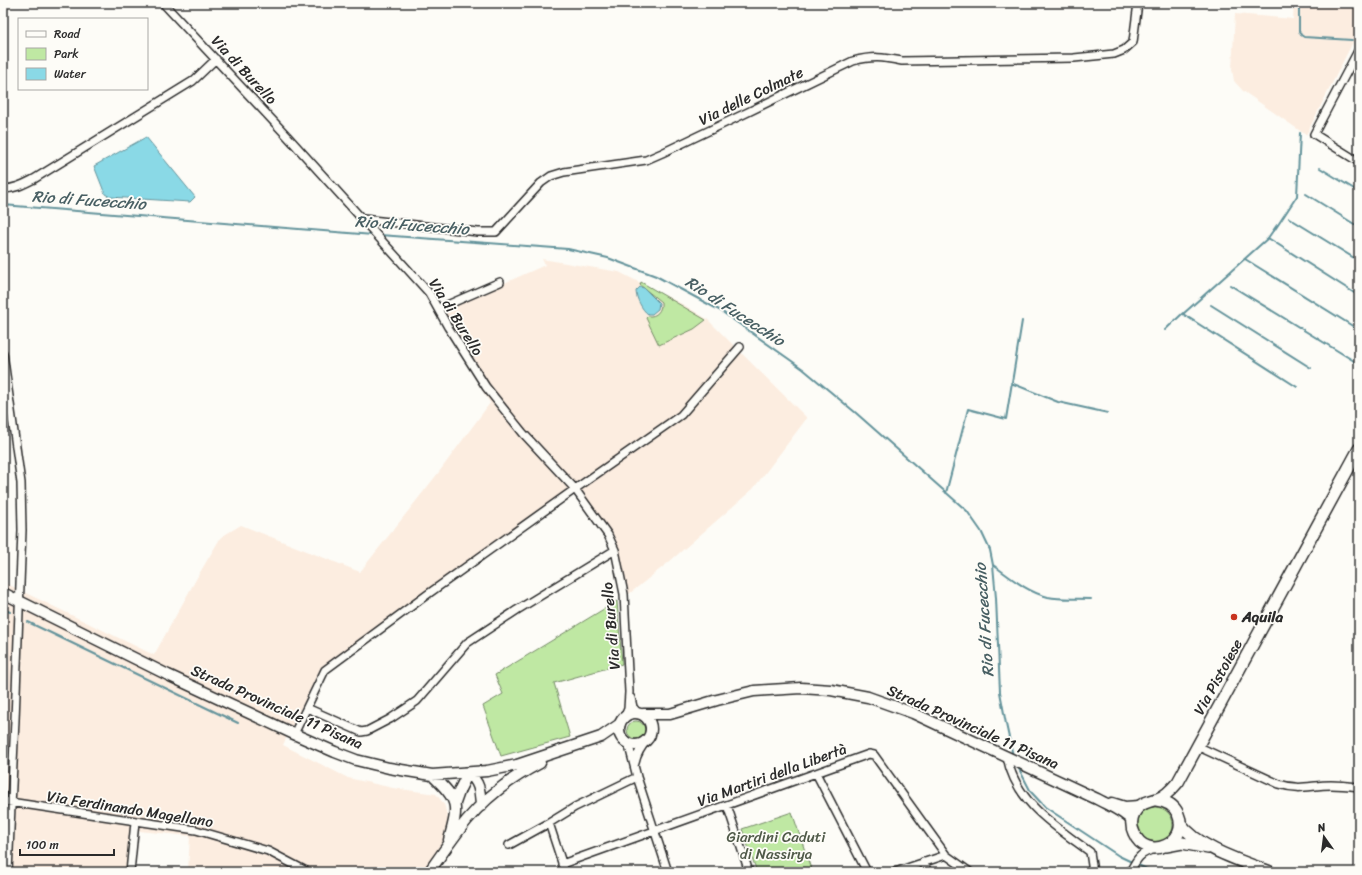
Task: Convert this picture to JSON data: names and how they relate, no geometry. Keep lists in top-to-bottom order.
{
  "streets": {
    "main road": ["Via Pistoiese", "Strada Provinciale 11 Pisana"],
    "street": [
      "Via di Burello",
      "Via delle Colmate",
      "Via Martiri della Libertà",
      "Via Ferdinando Magellano"
    ]
  },
  "crossings": [
    ["Via di Burello", "Via delle Colmate"],
    ["Via di Burello", "Strada Provinciale 11 Pisana"],
    ["Via Pistoiese", "Strada Provinciale 11 Pisana"]
  ],
  "water": ["Rio di Fucecchio"],
  "parks": ["Giardini Caduti di Nassirya"],
  "places": ["Aquila"],
  "legend": ["Road", "Park", "Water"],
  "scale_bar": "100 m",
  "north": "top"
}
